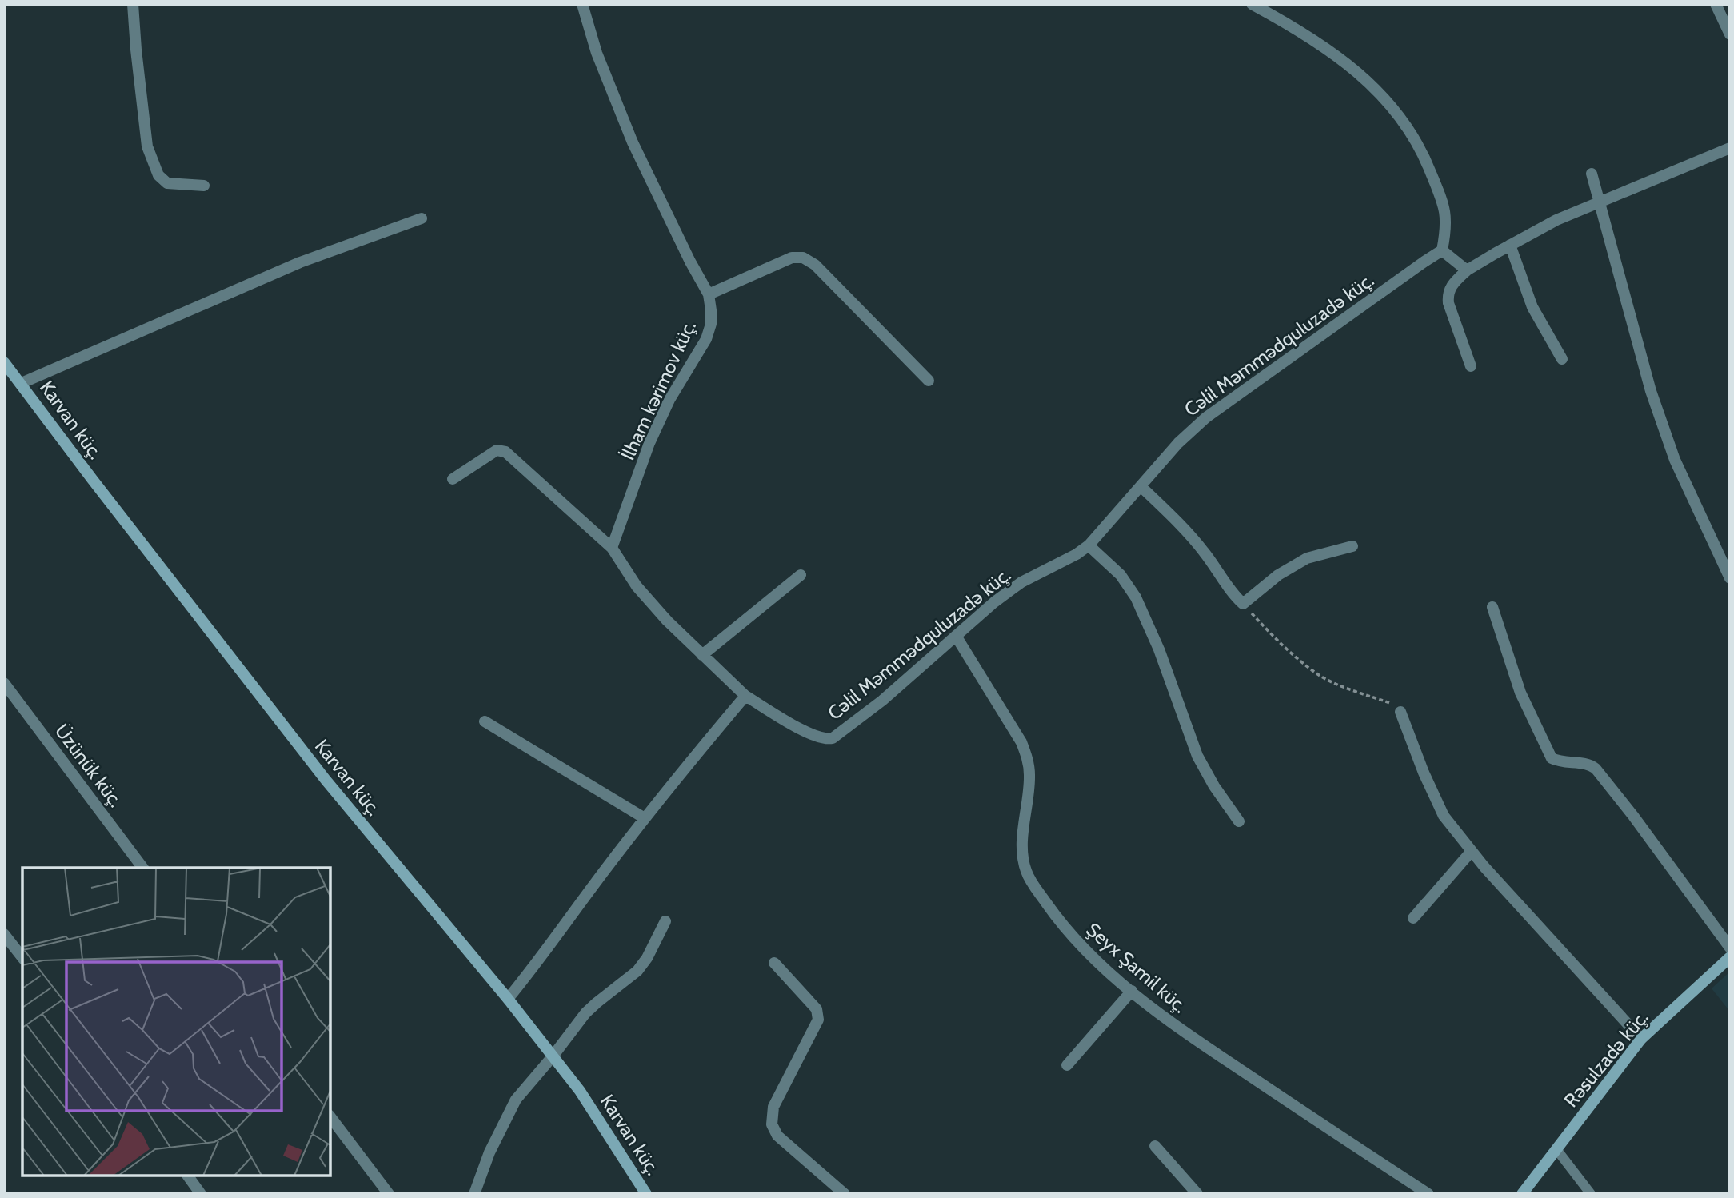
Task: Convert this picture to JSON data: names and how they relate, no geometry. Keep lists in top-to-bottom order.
{
  "streets": {
    "street": [
      "Cəlil Məmmədquluzadə küç.",
      "İlham kərimov küç.",
      "Karvan küç.",
      "Üzünük küç.",
      "Şeyx Şamil küç.",
      "Rəsulzadə küç."
    ]
  },
  "crossings": [
    ["Cəlil Məmmədquluzadə küç.", "Şeyx Şamil küç."]
  ]
}
